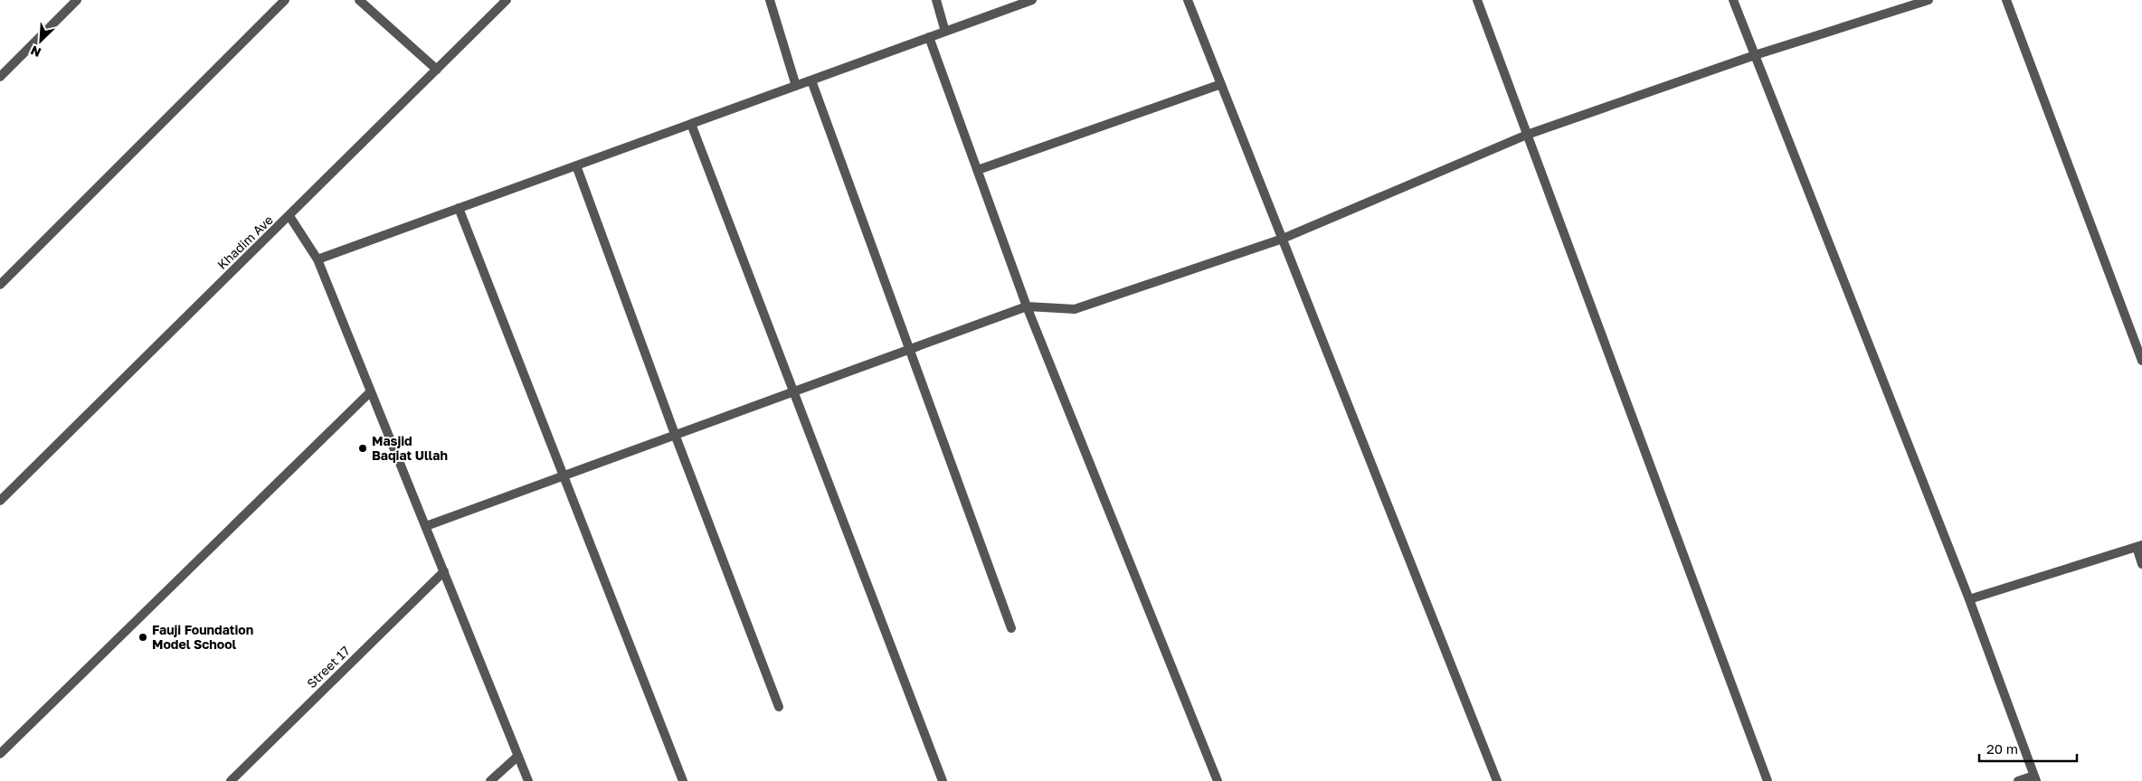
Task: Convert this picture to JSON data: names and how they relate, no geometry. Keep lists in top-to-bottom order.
{
  "streets": {
    "street": ["Khadim Ave", "Street 17"]
  },
  "places": ["Masjid Baqiat Ullah", "Fauji Foundation Model School"],
  "scale_bar": "20 m",
  "north": "bottom left"
}
